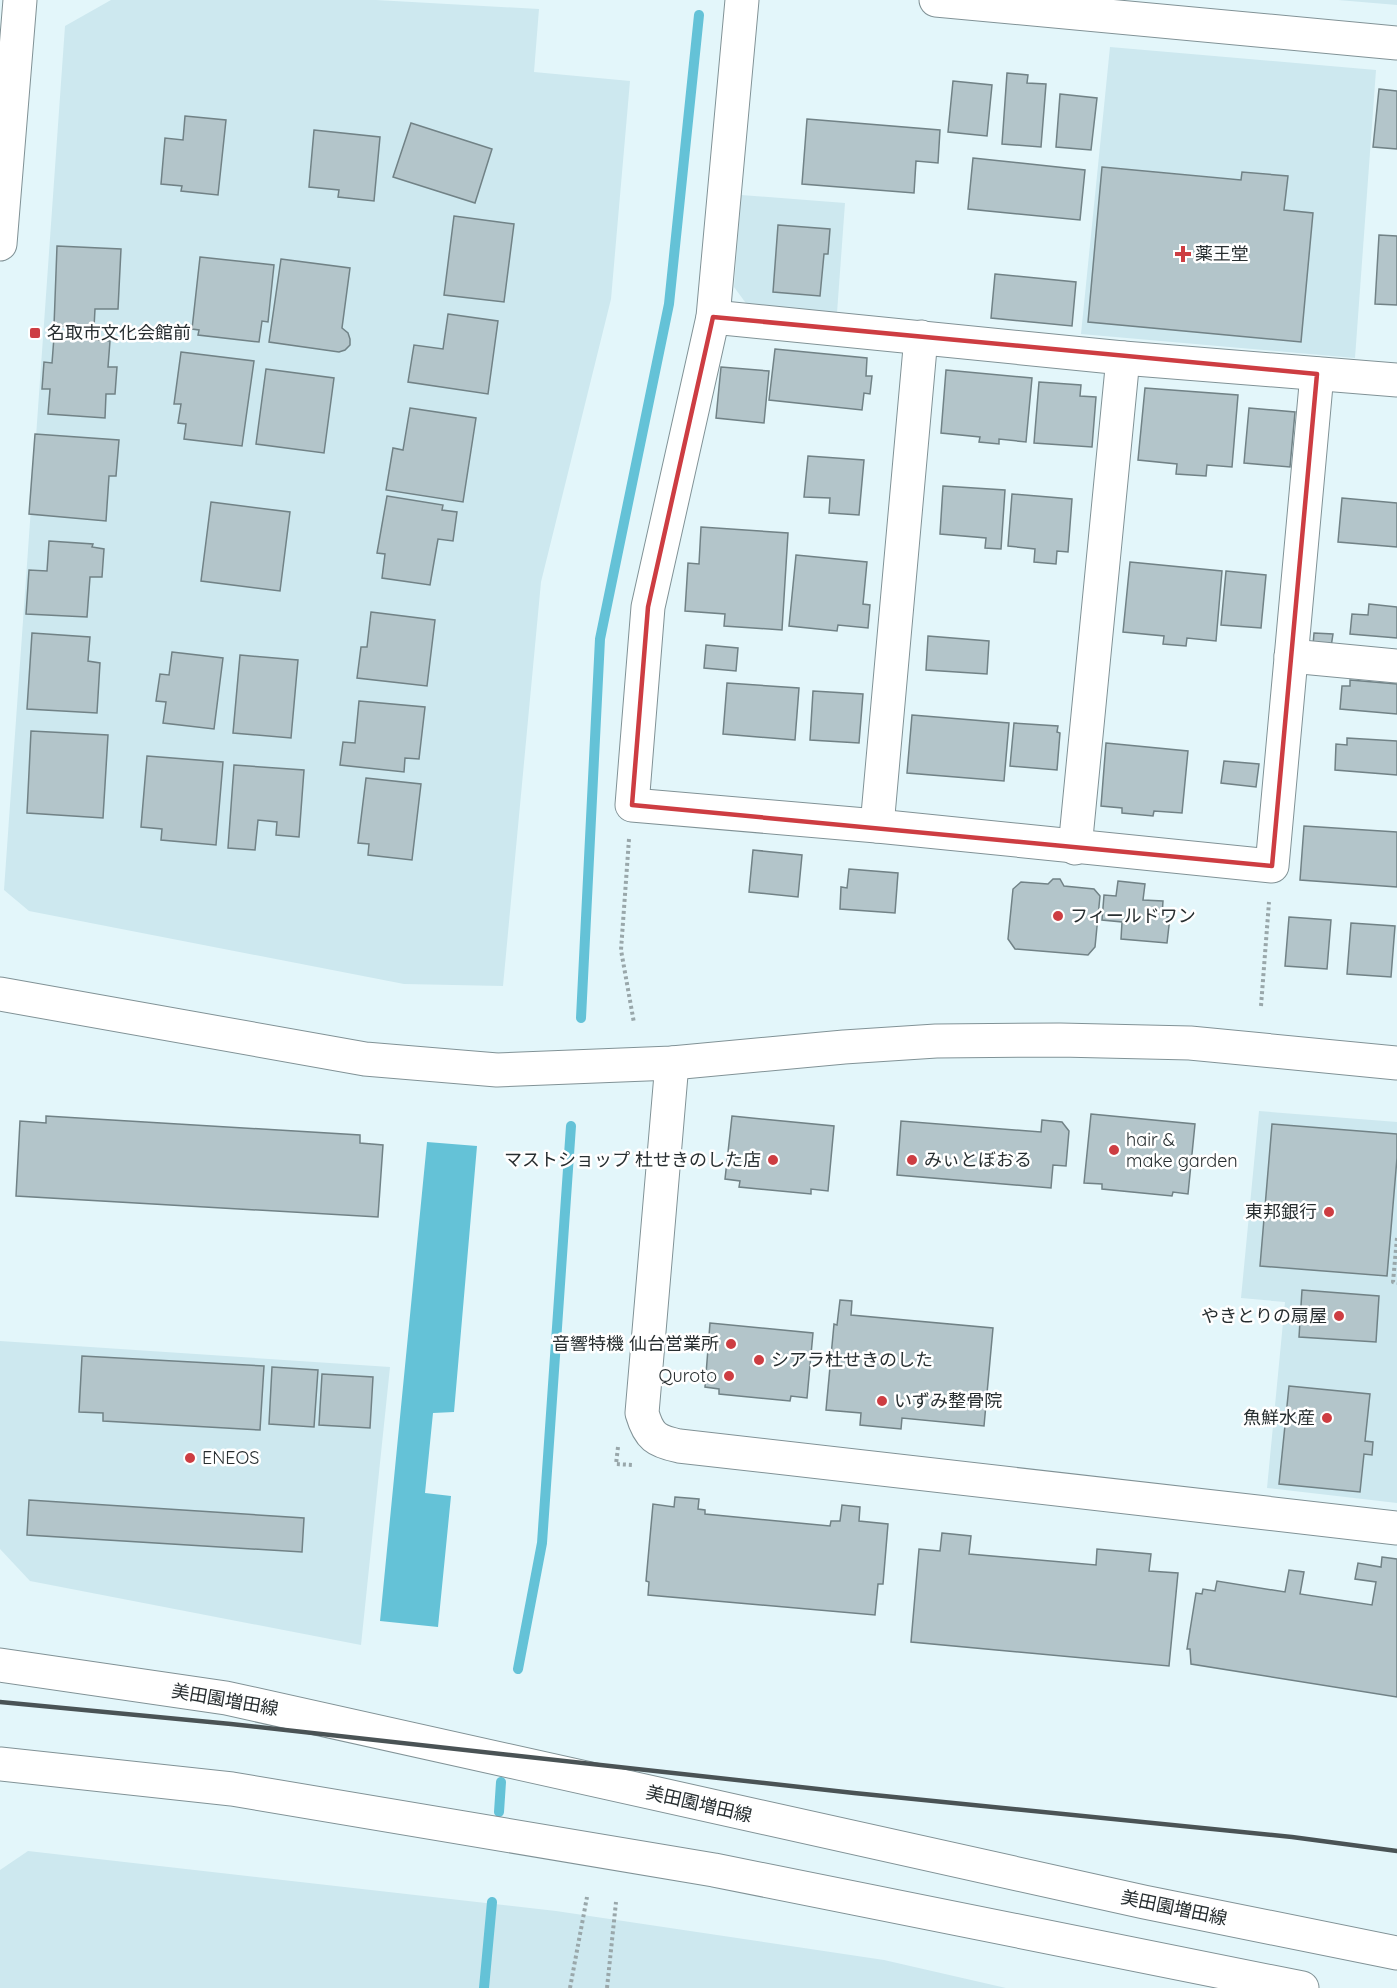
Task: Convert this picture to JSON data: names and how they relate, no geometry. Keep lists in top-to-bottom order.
{
  "streets": {
    "street": ["美田園増田線"]
  },
  "places": {
    "health": ["薬王堂"],
    "transit": ["名取市文化会館前"],
    "other": [
      "フィールドワン",
      "hair & make garden",
      "マストショップ 杜せきのした店",
      "みぃとぼおる",
      "東邦銀行",
      "やきとりの扇屋",
      "音響特機 仙台営業所",
      "シアラ杜せきのした",
      "Quroto",
      "いずみ整骨院",
      "魚鮮水産",
      "ENEOS"
    ]
  }
}
